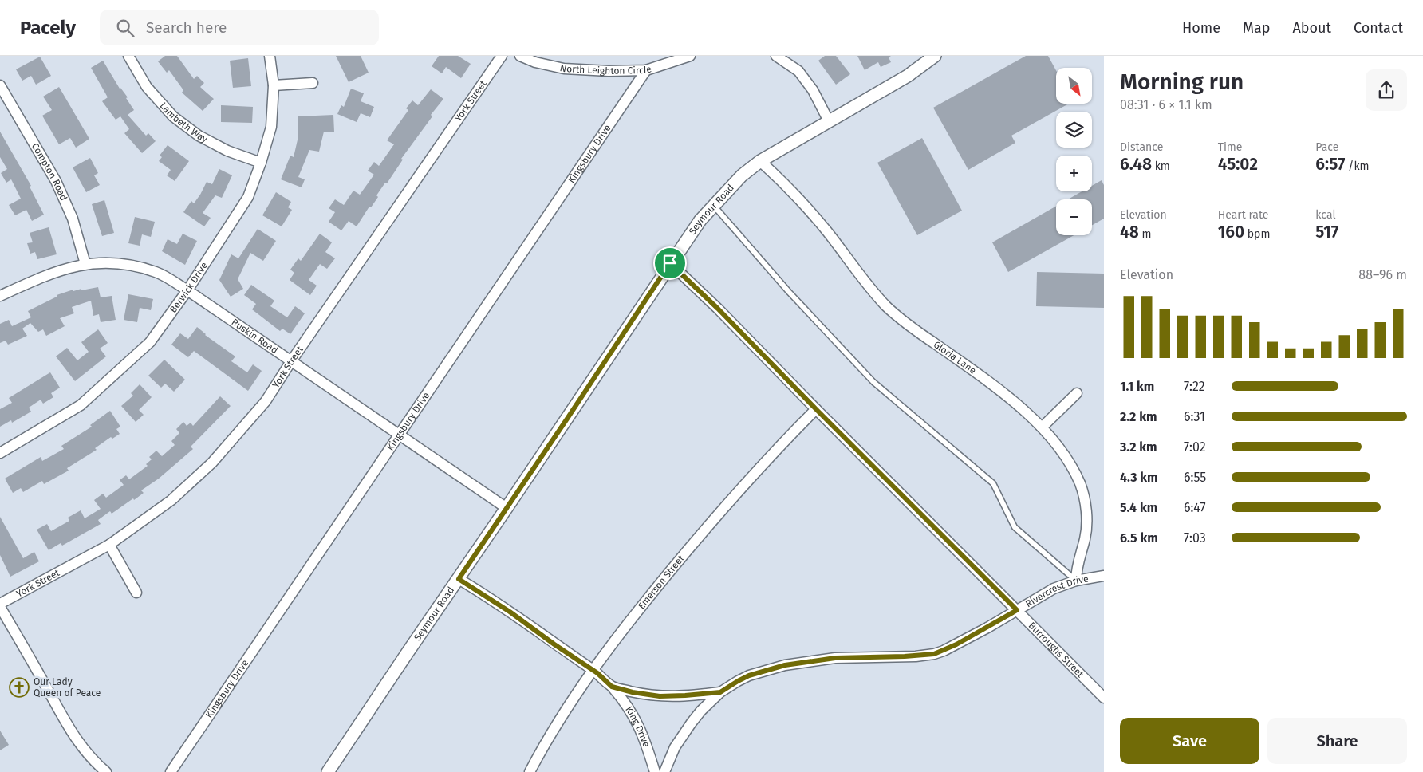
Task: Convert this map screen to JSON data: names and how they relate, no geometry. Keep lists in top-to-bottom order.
{
  "streets": {
    "street": [
      "North Leighton Circle",
      "York Street",
      "Lambeth Way",
      "Kingsbury Drive",
      "Compton Road",
      "Seymour Road",
      "Berwick Drive",
      "Ruskin Road",
      "Gloria Lane",
      "Emerson Street",
      "Rivercrest Drive",
      "Burroughs Street",
      "King Drive"
    ]
  },
  "crossings": [
    ["North Leighton Circle", "Kingsbury Drive"],
    ["York Street", "Ruskin Road"],
    ["Lambeth Way", "Berwick Drive"],
    ["Kingsbury Drive", "Ruskin Road"],
    ["Compton Road", "Ruskin Road"],
    ["Seymour Road", "Ruskin Road"],
    ["Seymour Road", "Gloria Lane"],
    ["Seymour Road", "Burroughs Street"],
    ["Seymour Road", "King Drive"],
    ["Berwick Drive", "Ruskin Road"],
    ["Gloria Lane", "Rivercrest Drive"],
    ["Emerson Street", "Burroughs Street"],
    ["Emerson Street", "King Drive"],
    ["Rivercrest Drive", "Burroughs Street"],
    ["Rivercrest Drive", "King Drive"]
  ],
  "places": {
    "church": ["Our Lady Queen of Peace"]
  },
  "north": "bottom right",
  "page": {
    "header": "Pacely",
    "search": "Search here",
    "nav": [
      "Home",
      "Map",
      "About",
      "Contact"
    ],
    "heading": ["Morning run", "08:31 · 6 × 1.1 km"],
    "map_buttons": ["+", "−"],
    "stats": [
      ["Distance", "6.48 km"],
      ["Time", "45:02"],
      ["Pace", "6:57 /km"],
      ["Elevation", "48 m"],
      ["Heart rate", "160 bpm"],
      ["kcal", "517"]
    ],
    "chart": ["Elevation", "88–96 m"],
    "list": [
      {
        "name": "1.1 km",
        "note": "7:22"
      },
      {
        "name": "2.2 km",
        "note": "6:31"
      },
      {
        "name": "3.2 km",
        "note": "7:02"
      },
      {
        "name": "4.3 km",
        "note": "6:55"
      },
      {
        "name": "5.4 km",
        "note": "6:47"
      },
      {
        "name": "6.5 km",
        "note": "7:03"
      }
    ],
    "buttons": ["Save", "Share"]
  }
}
